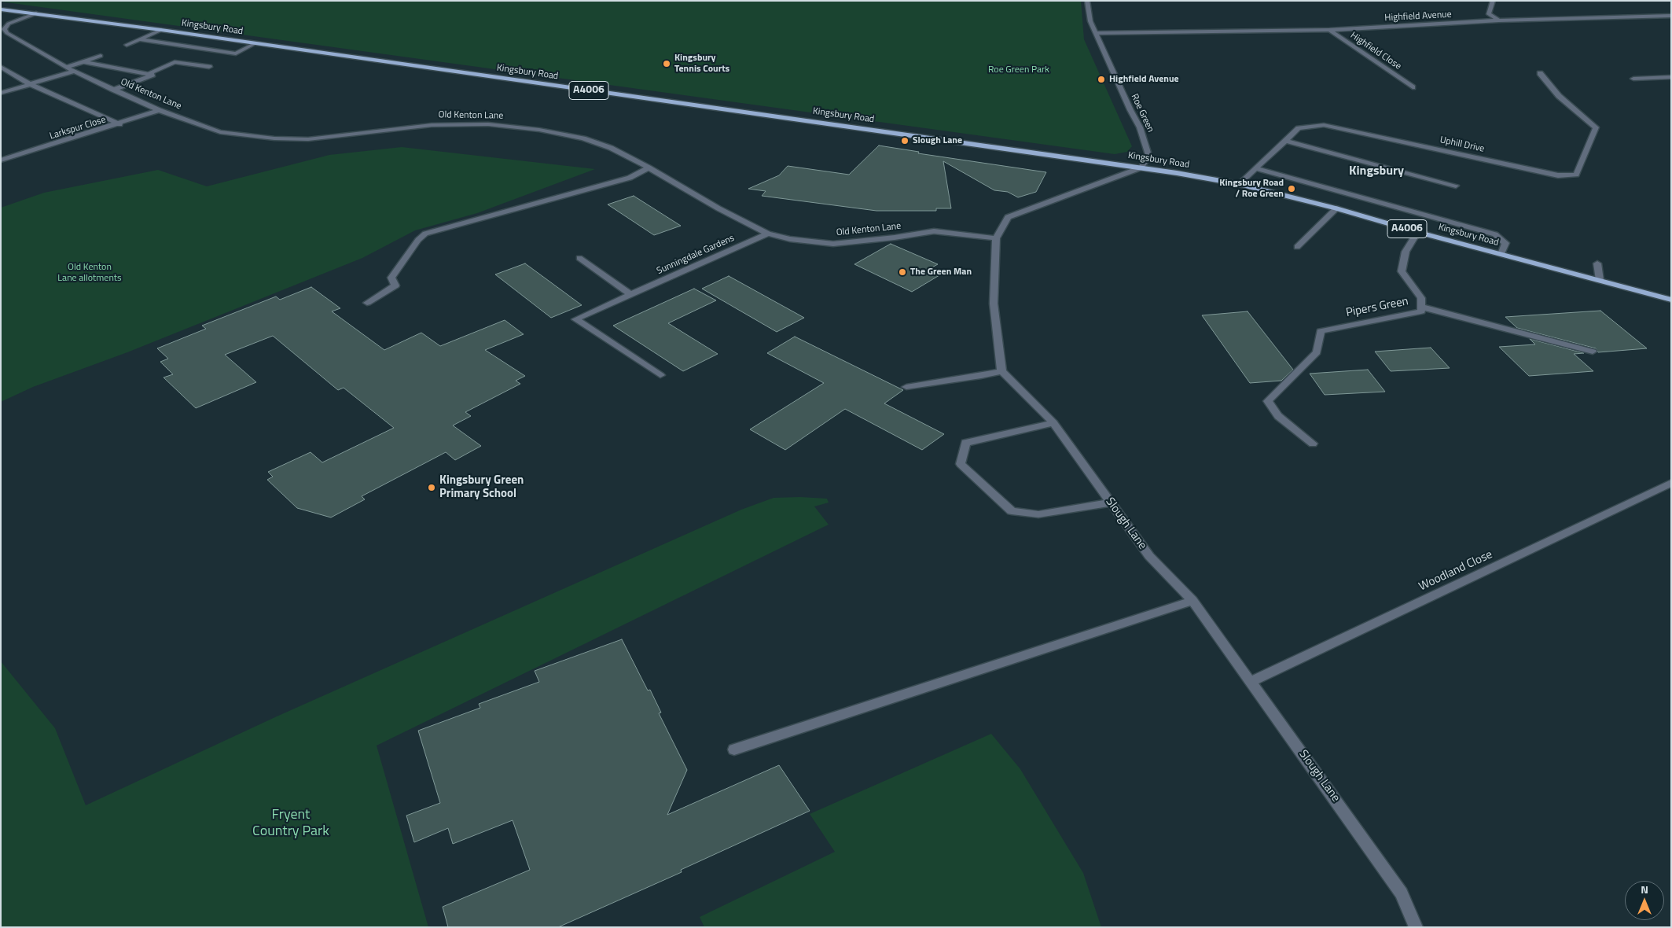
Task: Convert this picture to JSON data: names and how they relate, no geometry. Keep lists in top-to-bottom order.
{
  "streets": {
    "main road": ["Kingsbury Road", "A4006"],
    "street": [
      "Highfield Avenue",
      "Highfield Close",
      "Old Kenton Lane",
      "Roe Green",
      "Larkspur Close",
      "Uphill Drive",
      "Sunningdale Gardens",
      "Pipers Green",
      "Slough Lane",
      "Woodland Close"
    ]
  },
  "crossings": [
    ["Highfield Avenue", "Highfield Close"],
    ["Highfield Avenue", "Roe Green"],
    ["Kingsbury Road", "Old Kenton Lane"],
    ["Kingsbury Road", "Roe Green"],
    ["Kingsbury Road", "Uphill Drive"],
    ["Kingsbury Road", "Pipers Green"],
    ["Old Kenton Lane", "Larkspur Close"],
    ["Old Kenton Lane", "Sunningdale Gardens"],
    ["Slough Lane", "Woodland Close"]
  ],
  "districts": ["Kingsbury"],
  "parks": ["Roe Green Park", "Old Kenton Lane allotments", "Fryent Country Park"],
  "places": [
    "Kingsbury Tennis Courts",
    "Highfield Avenue",
    "Slough Lane",
    "Kingsbury Road / Roe Green",
    "The Green Man",
    "Kingsbury Green Primary School"
  ],
  "north": "top"
}
